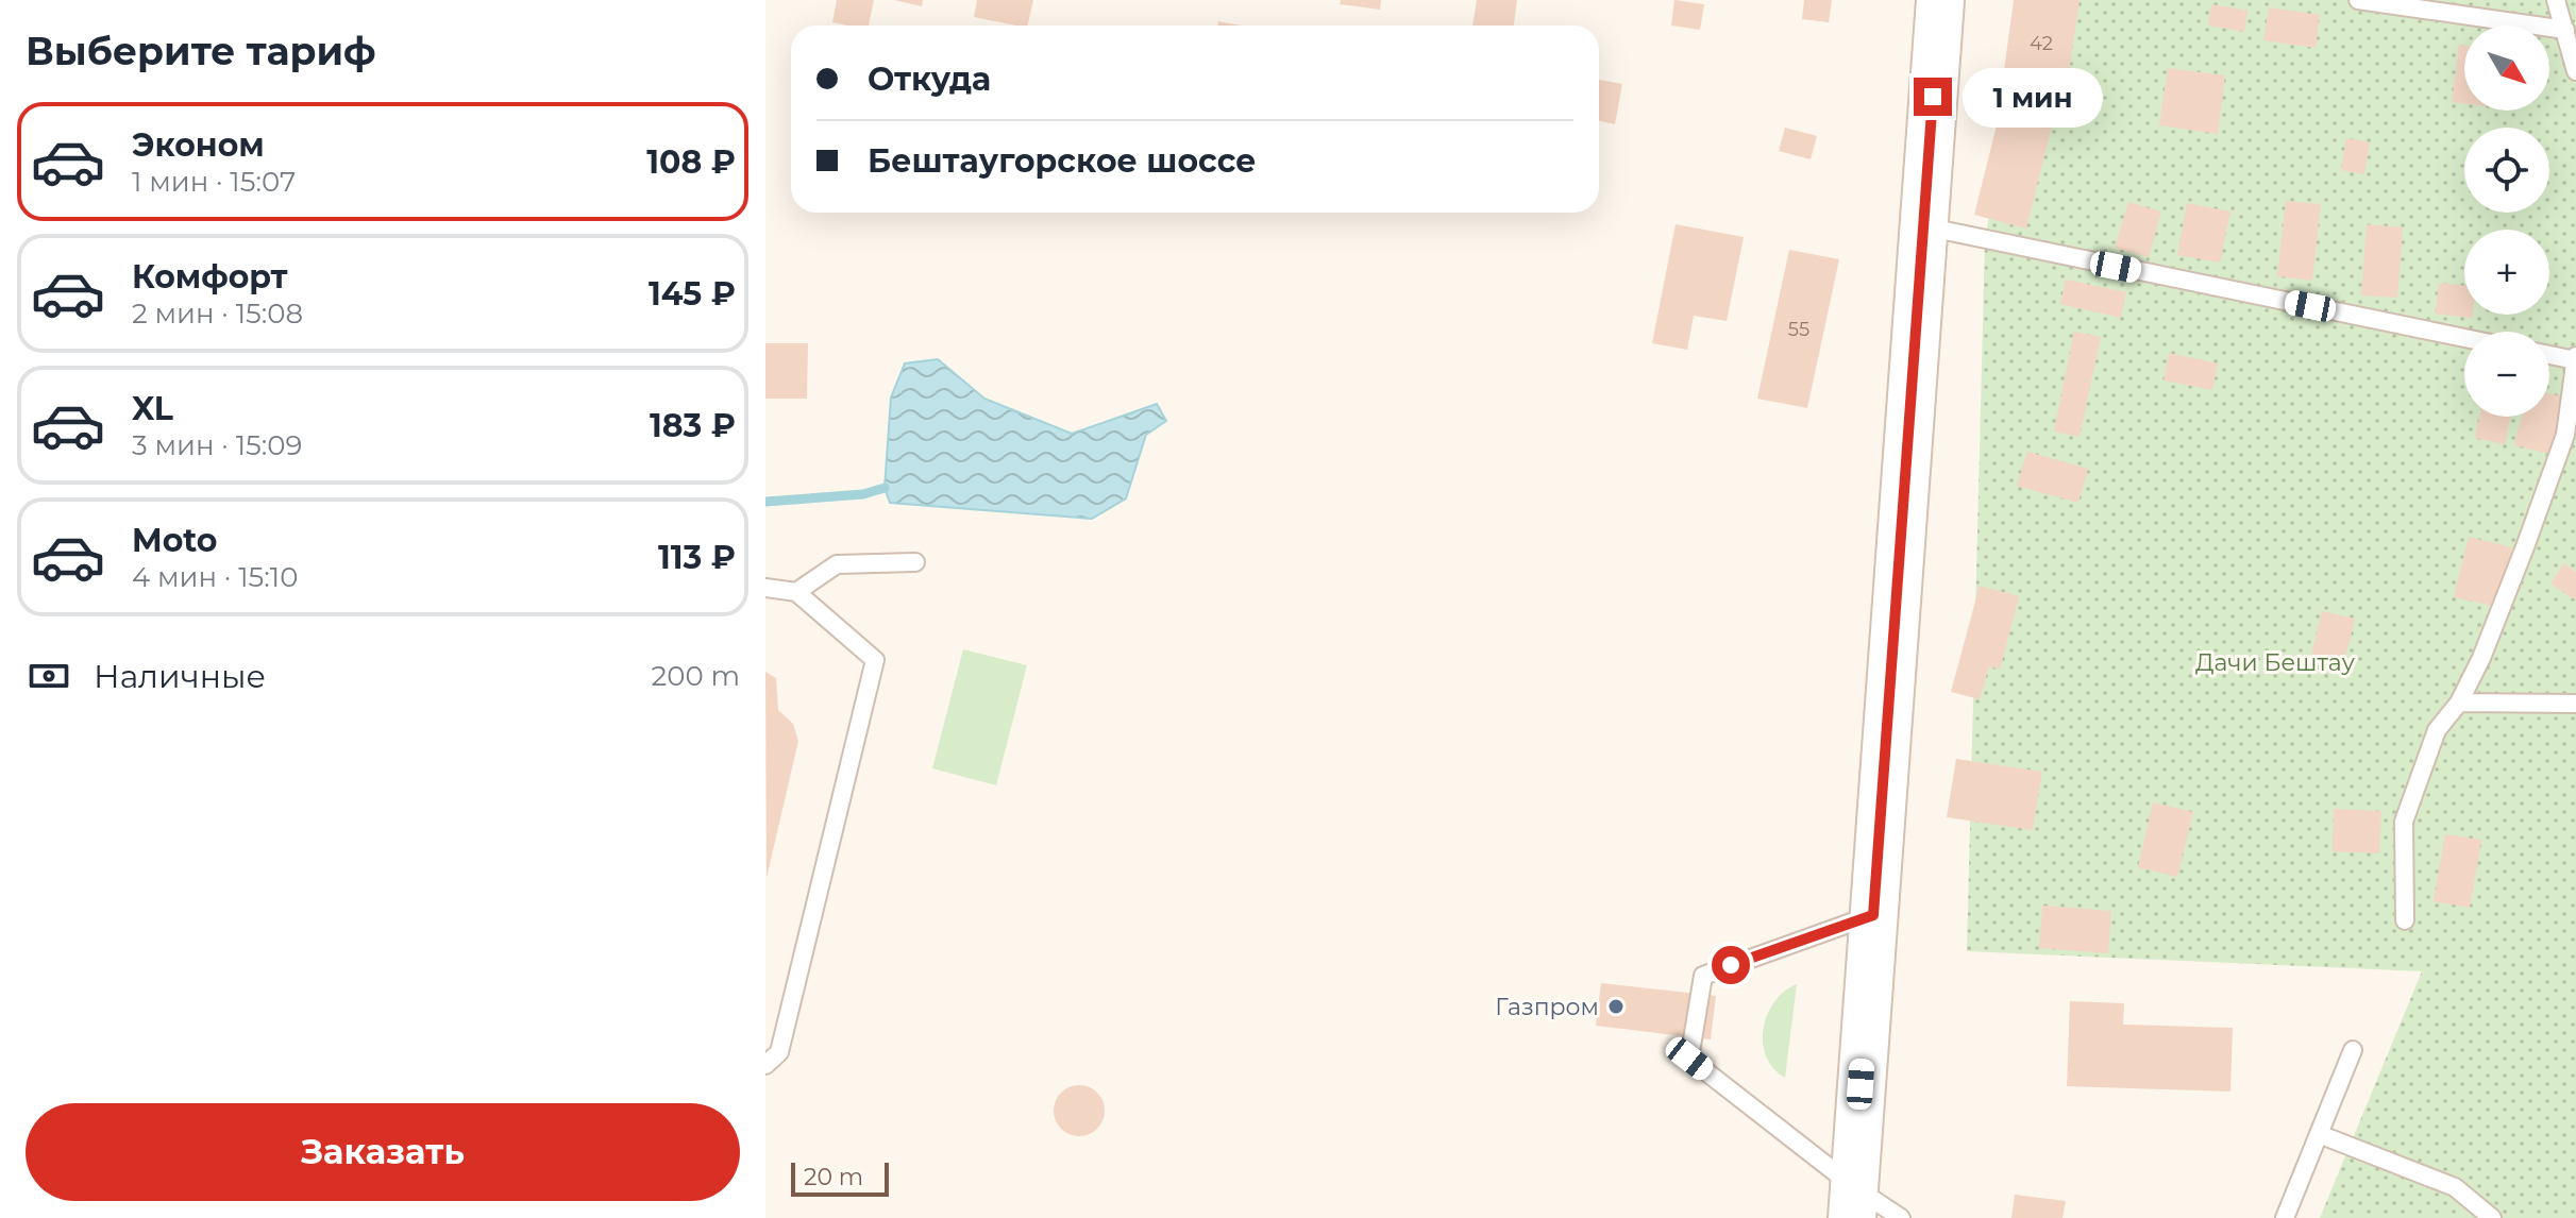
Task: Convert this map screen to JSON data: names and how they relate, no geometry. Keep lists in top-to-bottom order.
{
  "parks": ["Дачи Бештау"],
  "places": ["Газпром"],
  "house_numbers": ["42", "55"],
  "scale_bar": "20 m",
  "north": "bottom right",
  "page": {
    "heading": "Выберите тариф",
    "map_buttons": ["+", "−"],
    "banner": ["Откуда", "Бештаугорское шоссе"],
    "bubble": "1 мин",
    "list": [
      {
        "name": "Эконом",
        "note": "1 мин · 15:07",
        "value": "108 ₽"
      },
      {
        "name": "Комфорт",
        "note": "2 мин · 15:08",
        "value": "145 ₽"
      },
      {
        "name": "XL",
        "note": "3 мин · 15:09",
        "value": "183 ₽"
      },
      {
        "name": "Moto",
        "note": "4 мин · 15:10",
        "value": "113 ₽"
      }
    ],
    "pay": ["Наличные", "200 m"],
    "buttons": "Заказать",
    "scale": "20 m"
  }
}
